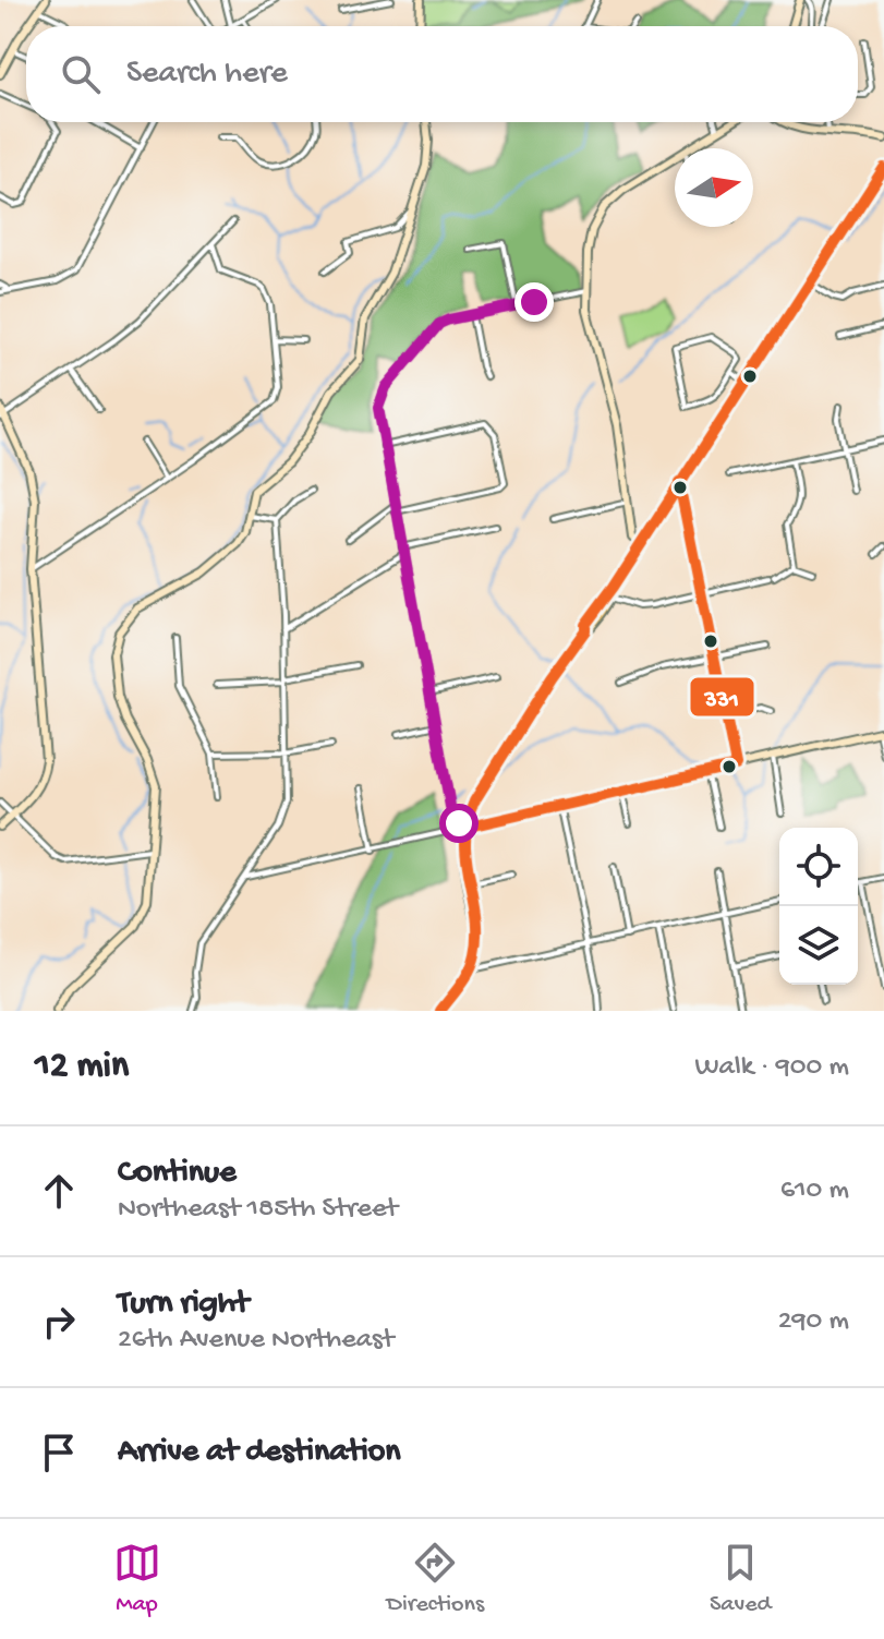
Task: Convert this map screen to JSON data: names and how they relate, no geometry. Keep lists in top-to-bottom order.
{
  "lines": ["transit line 331"],
  "north": "right",
  "page": {
    "search": "Search here",
    "heading": ["12 min", "Walk · 900 m"],
    "list": [
      ["Continue", "Northeast 185th Street", "610 m"],
      ["Turn right", "26th Avenue Northeast", "290 m"],
      "Arrive at destination"
    ],
    "nav": ["Map", "Directions", "Saved"]
  }
}
